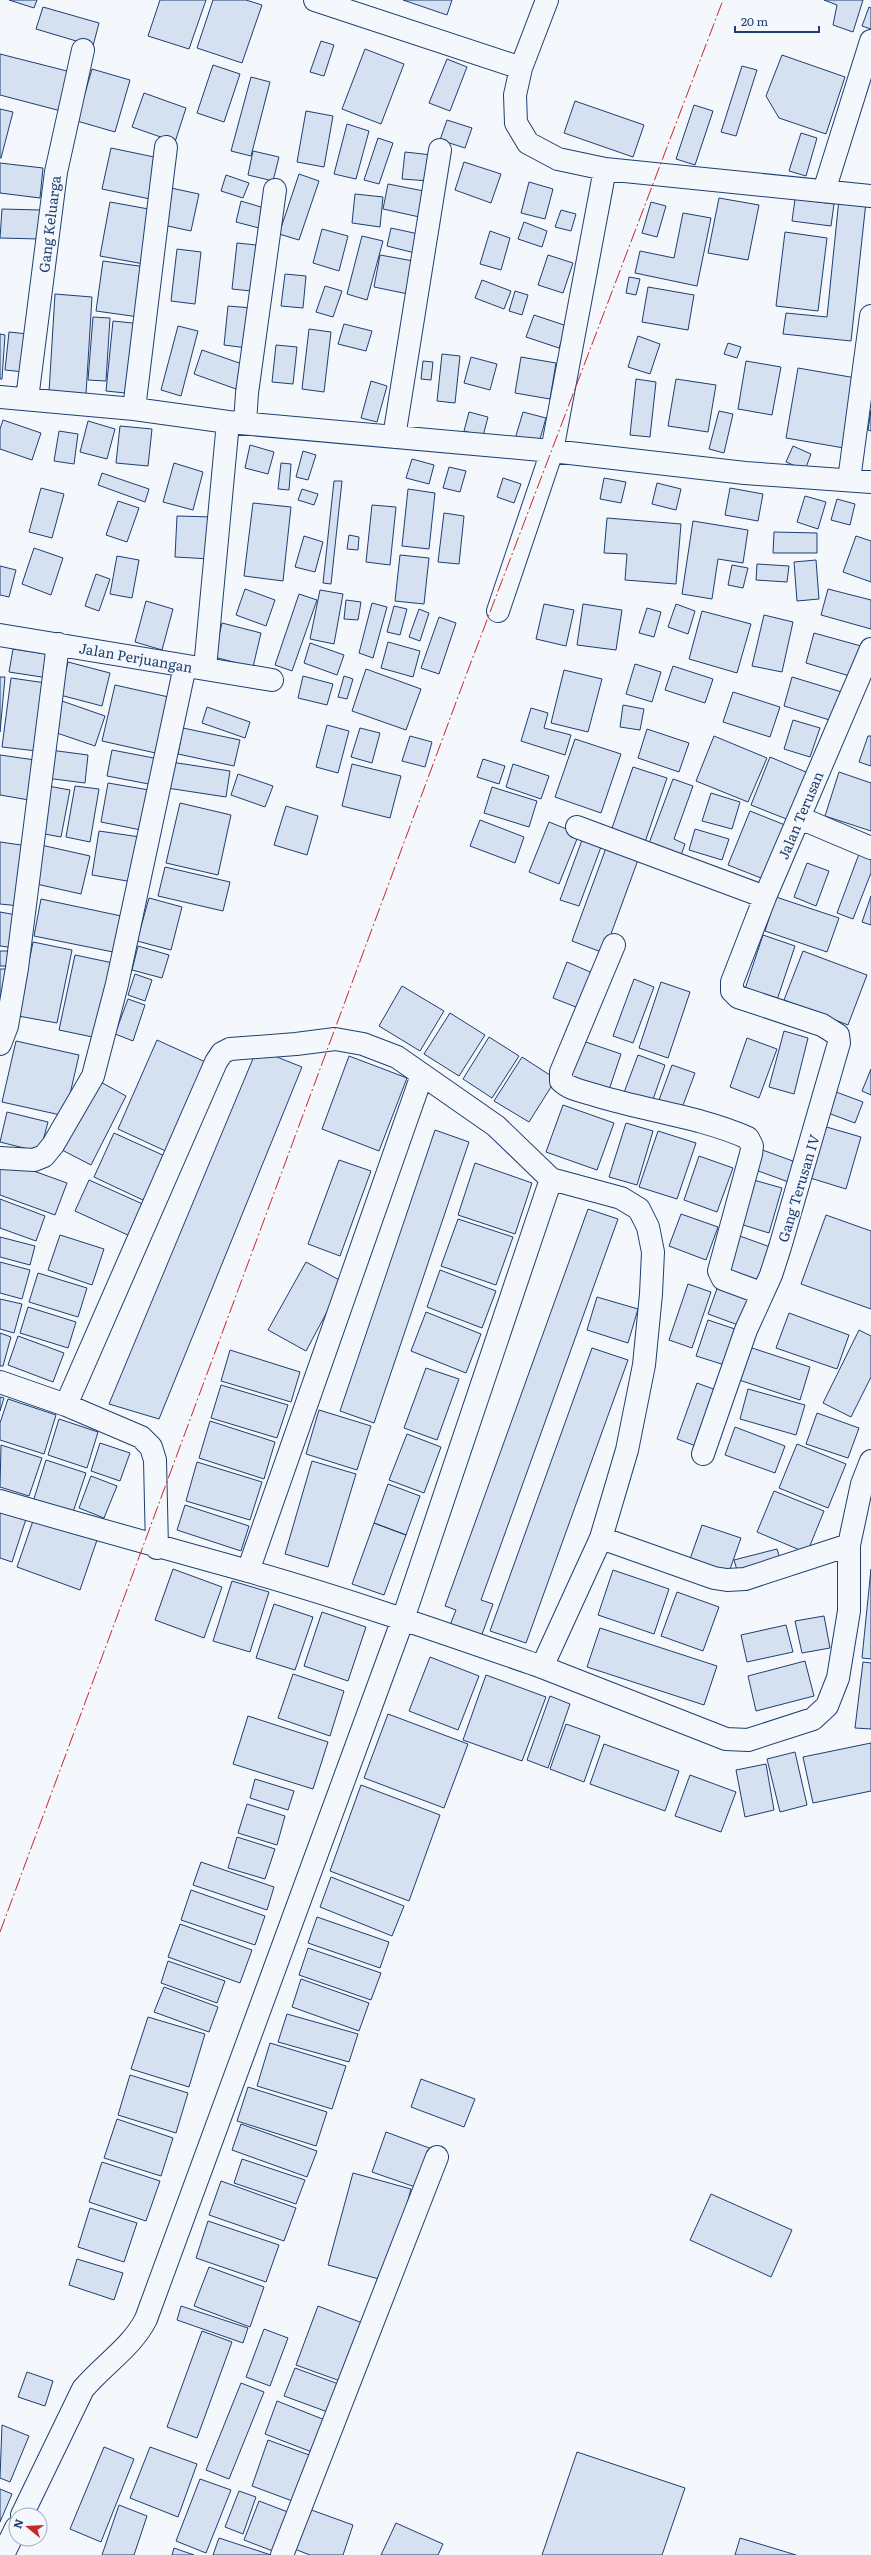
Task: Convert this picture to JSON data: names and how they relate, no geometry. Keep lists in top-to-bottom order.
{
  "streets": {
    "street": [
      "Gang Keluarga",
      "Jalan Perjuangan",
      "Jalan Terusan",
      "Gang Terusan IV"
    ]
  },
  "crossings": [
    ["Jalan Terusan", "Gang Terusan IV"]
  ],
  "scale_bar": "20 m",
  "north": "left"
}
